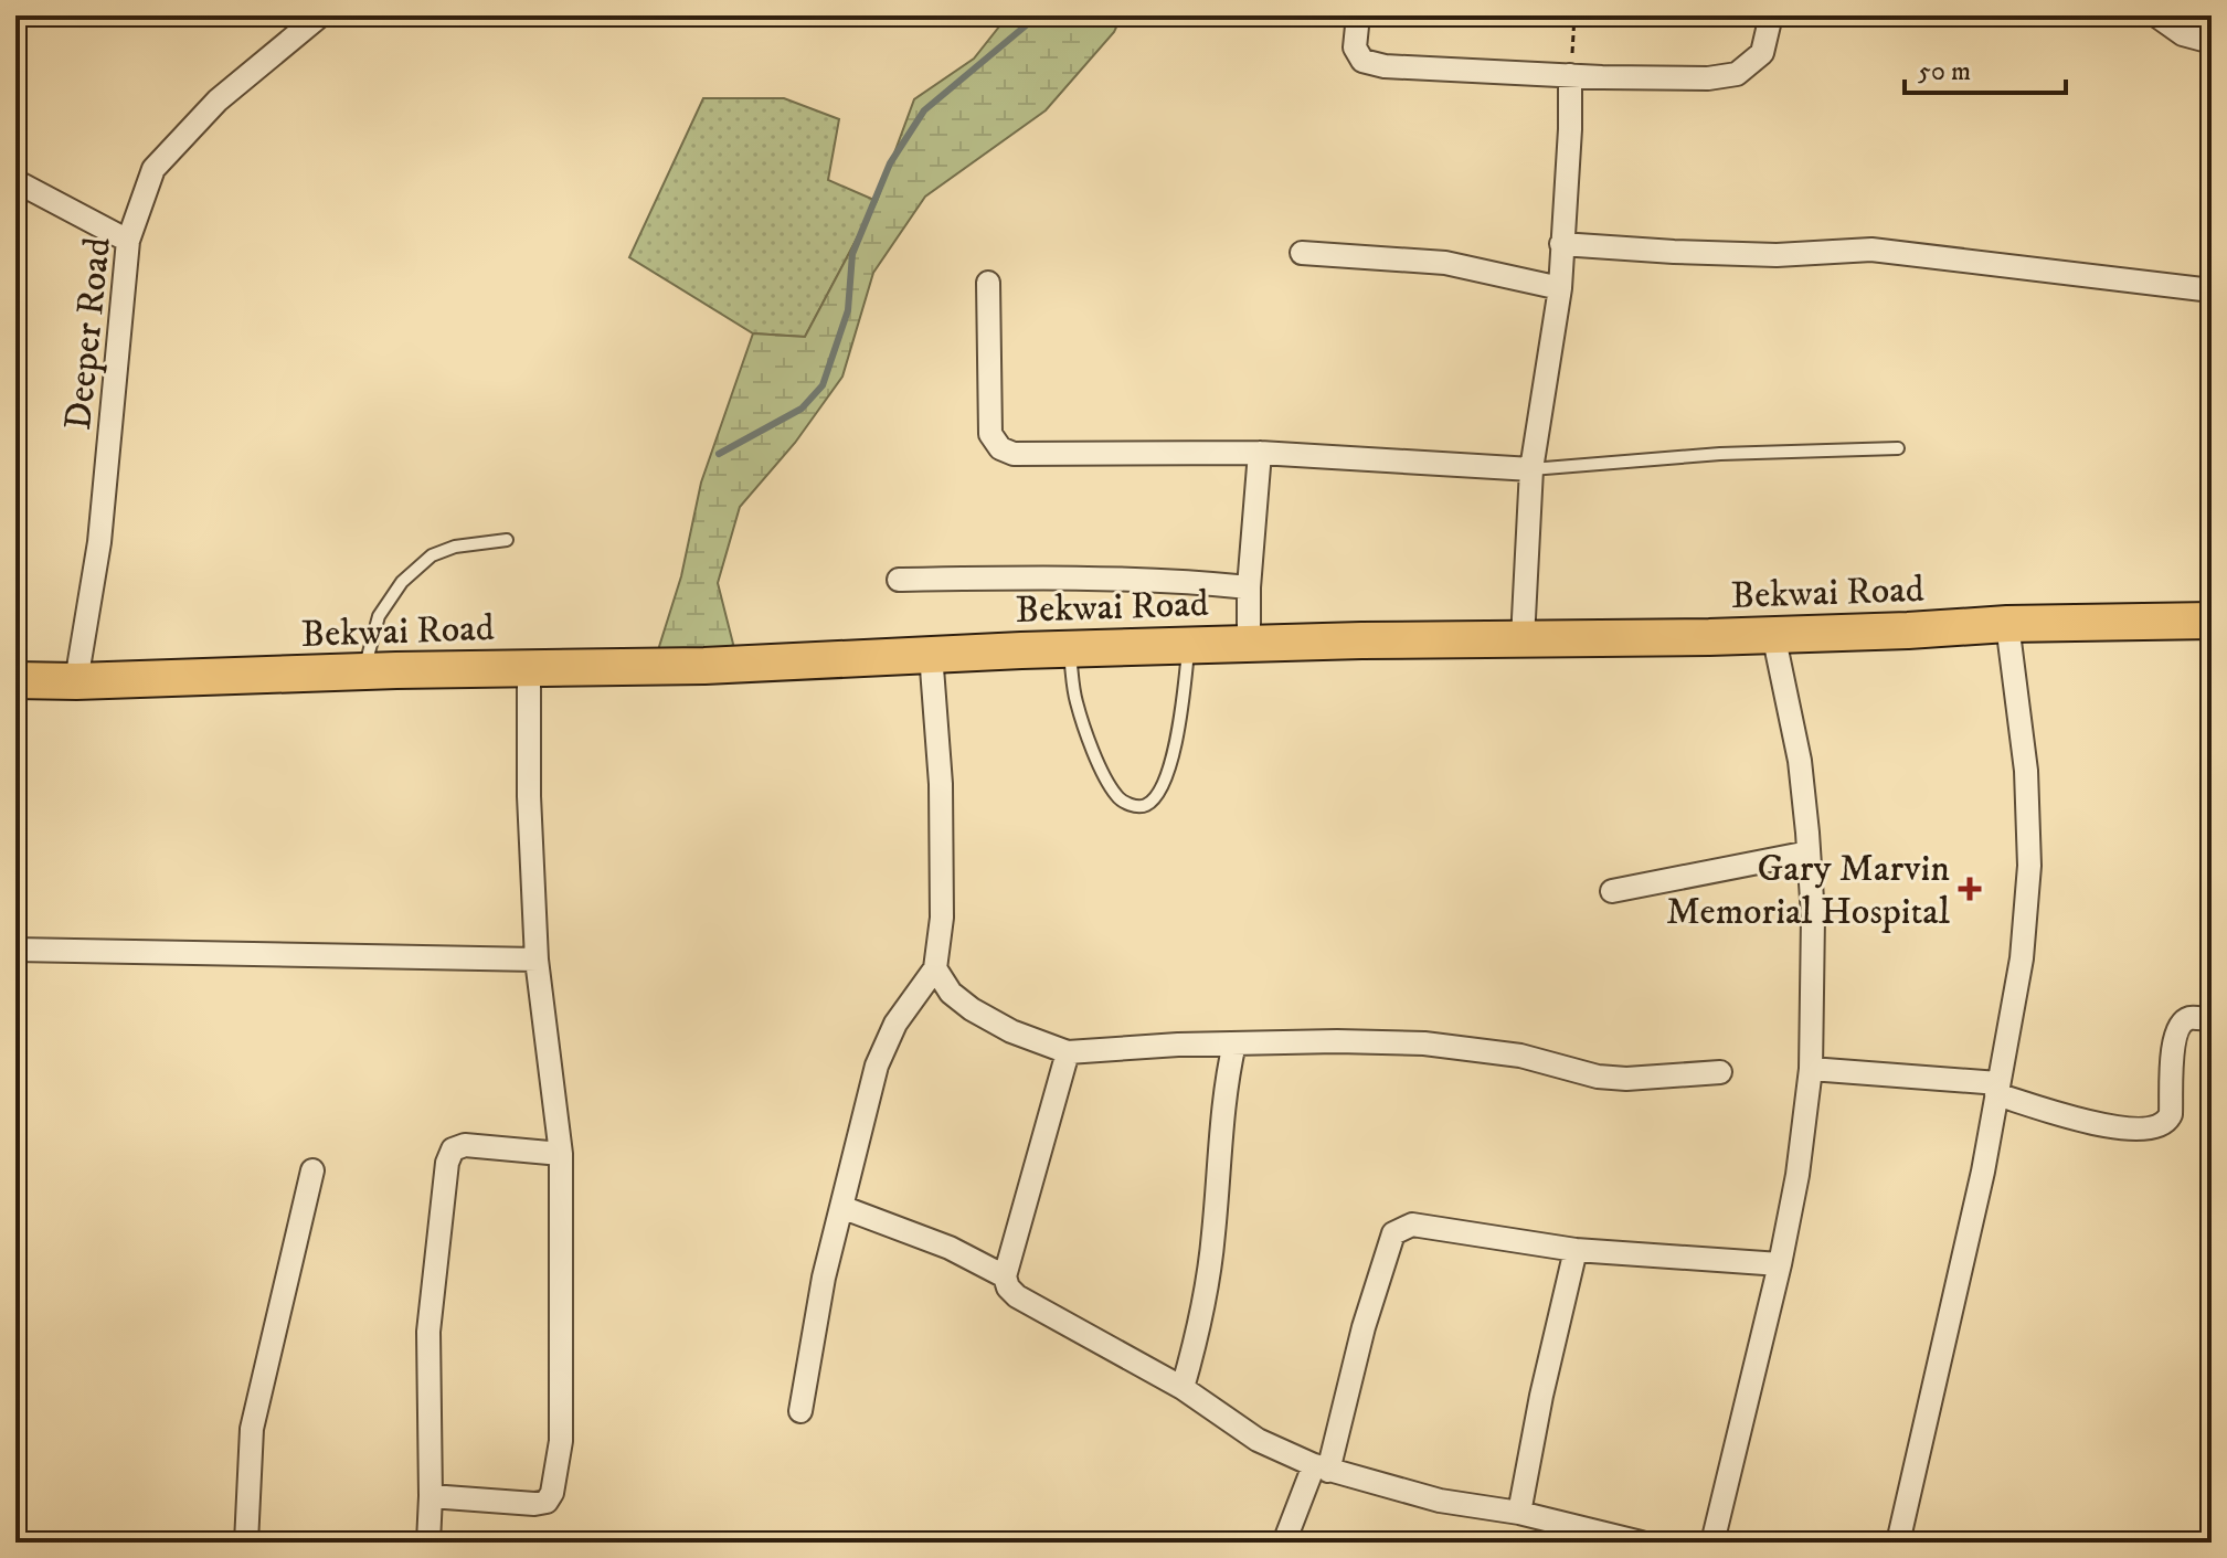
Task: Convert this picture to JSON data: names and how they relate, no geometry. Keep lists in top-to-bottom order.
{
  "streets": {
    "highway": ["Bekwai Road"],
    "street": ["Deeper Road"]
  },
  "crossings": [
    ["Deeper Road", "Bekwai Road"]
  ],
  "places": {
    "health": ["Gary Marvin Memorial Hospital"]
  },
  "scale_bar": "50 m"
}
